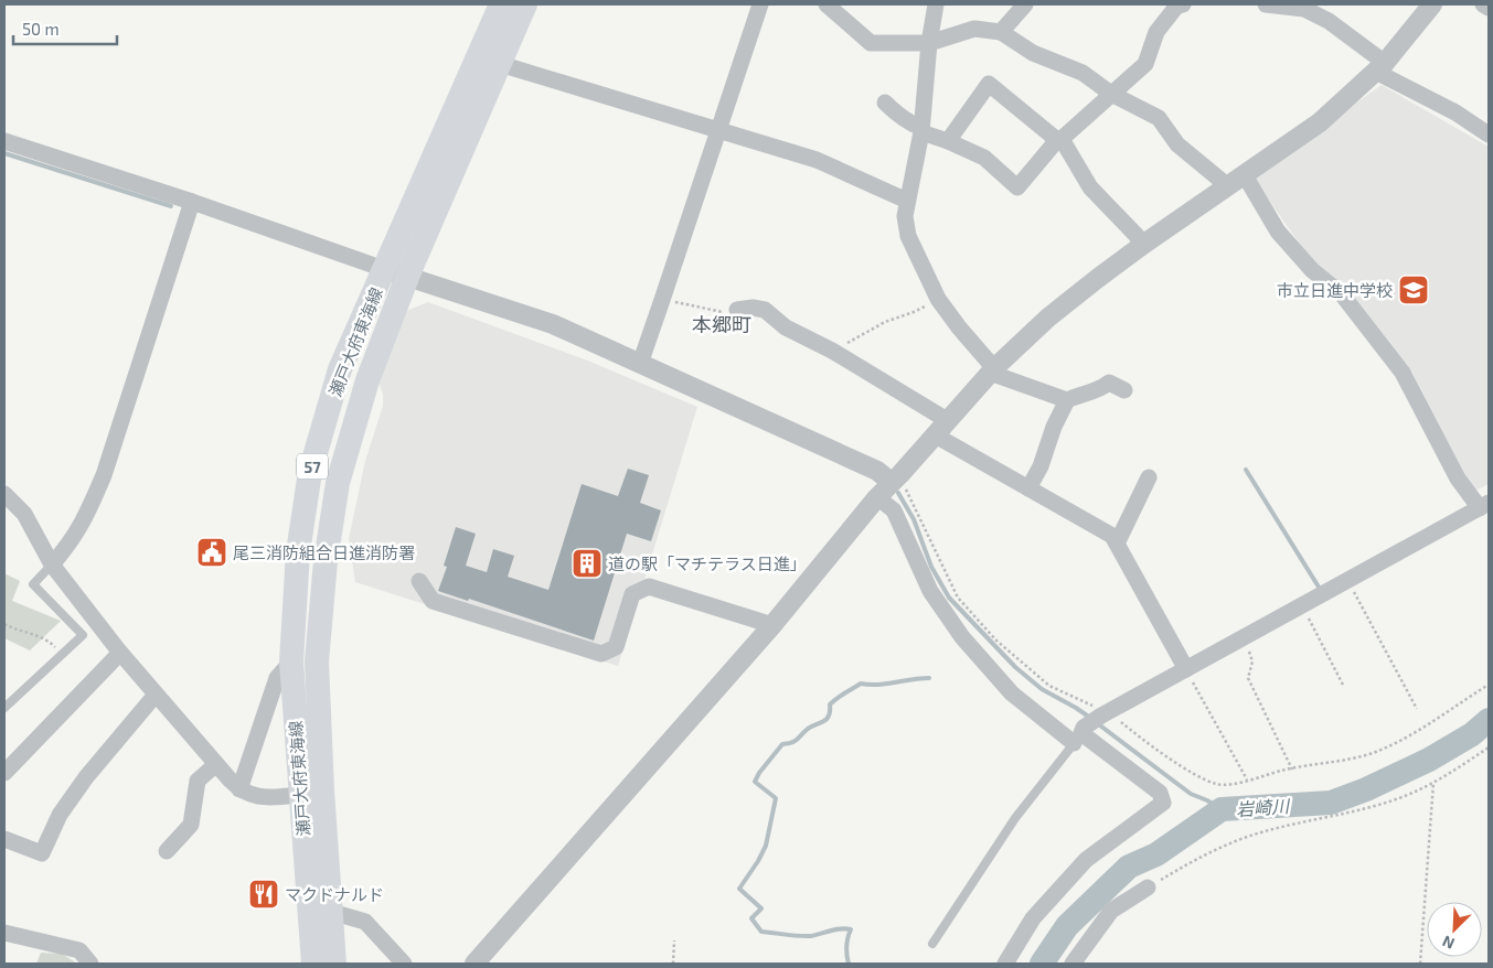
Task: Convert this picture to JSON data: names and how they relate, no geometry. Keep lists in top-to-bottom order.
{
  "streets": {
    "main road": ["瀬戸大府東海線", "57"]
  },
  "districts": ["本郷町"],
  "water": ["岩崎川"],
  "places": {
    "school or university": ["市立日進中学校"],
    "public building": ["尾三消防組合日進消防署"],
    "building": ["道の駅「マチテラス日進」"],
    "restaurant": ["マクドナルド"]
  },
  "scale_bar": "50 m",
  "north": "bottom left"
}
